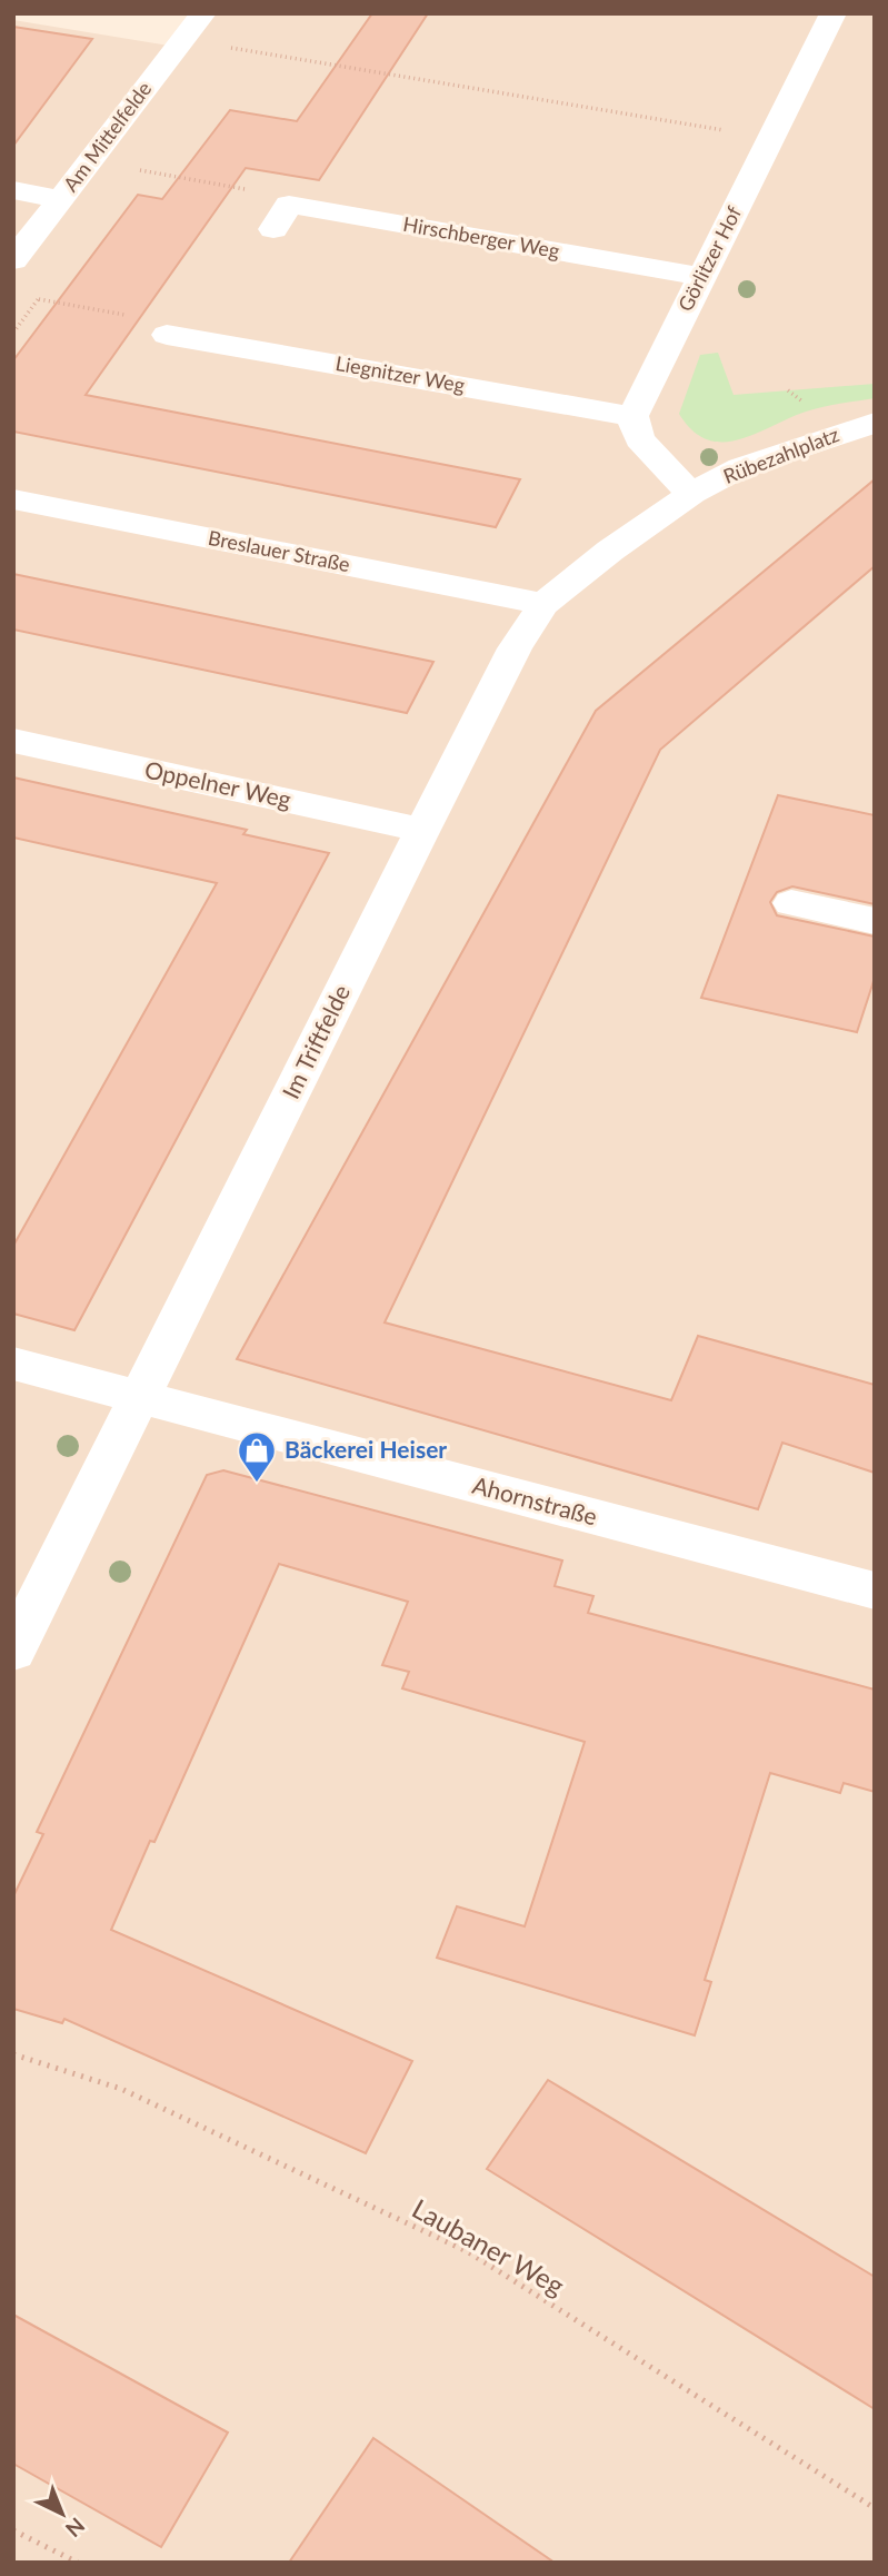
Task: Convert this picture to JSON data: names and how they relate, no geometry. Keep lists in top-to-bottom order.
{
  "streets": {
    "street": [
      "Am Mittelfelde",
      "Hirschberger Weg",
      "Görlitzer Hof",
      "Liegnitzer Weg",
      "Rübezahlplatz",
      "Breslauer Straße",
      "Oppelner Weg",
      "Im Triftfelde",
      "Ahornstraße"
    ],
    "path": ["Laubaner Weg"]
  },
  "crossings": [
    ["Hirschberger Weg", "Görlitzer Hof"],
    ["Görlitzer Hof", "Liegnitzer Weg"],
    ["Rübezahlplatz", "Im Triftfelde"],
    ["Breslauer Straße", "Im Triftfelde"],
    ["Oppelner Weg", "Im Triftfelde"],
    ["Im Triftfelde", "Ahornstraße"]
  ],
  "places": {
    "shop": ["Bäckerei Heiser"]
  },
  "north": "bottom right"
}
